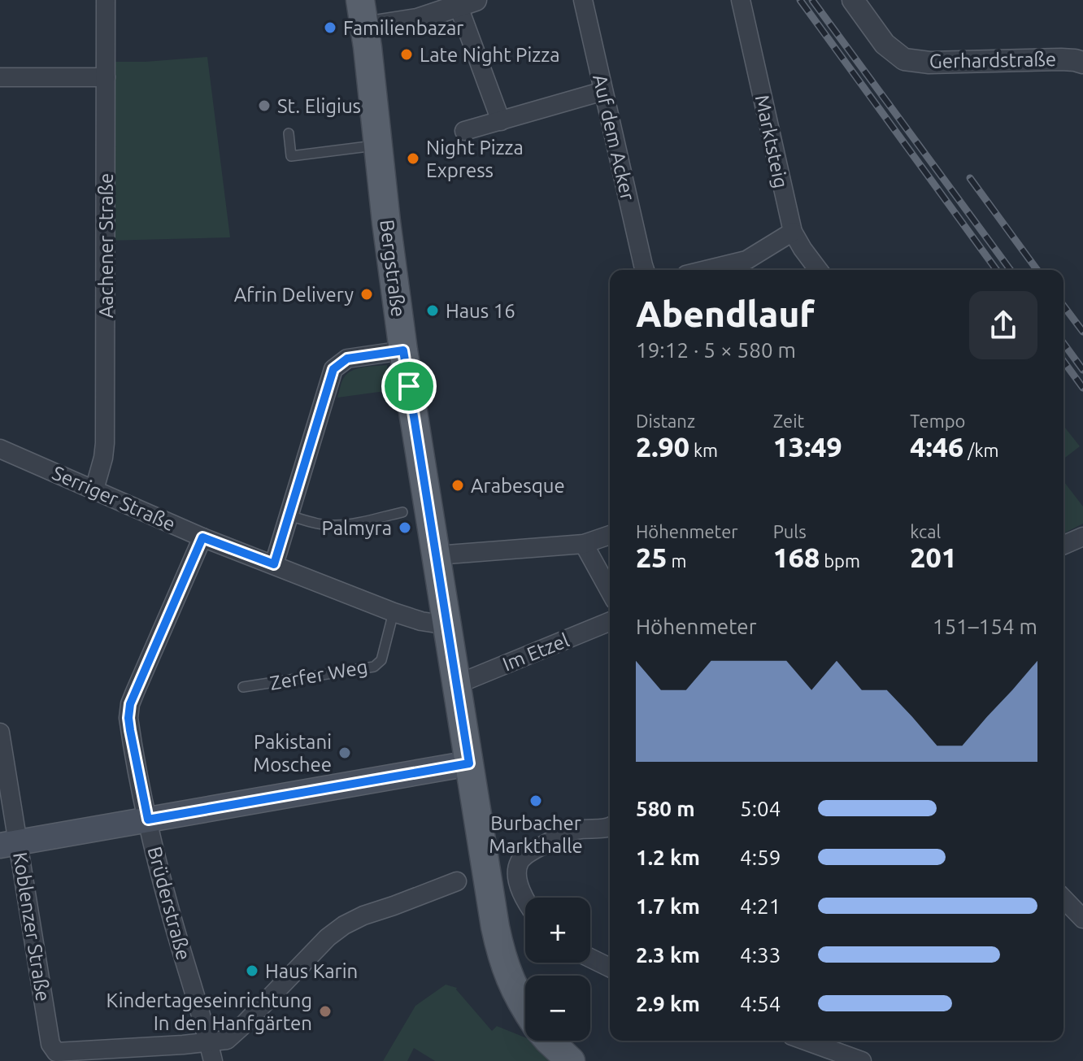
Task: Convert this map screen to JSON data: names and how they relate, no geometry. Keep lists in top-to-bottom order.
{
  "streets": {
    "main road": ["Bergstraße"],
    "street": [
      "Gerhardstraße",
      "Auf dem Acker",
      "Marktsteig",
      "Aachener Straße",
      "Serriger Straße",
      "Im Etzel",
      "Brüderstraße",
      "Koblenzer Straße"
    ],
    "lane": ["Zerfer Weg"]
  },
  "crossings": [
    ["Aachener Straße", "Serriger Straße"],
    ["Bergstraße", "Serriger Straße"],
    ["Bergstraße", "Im Etzel"],
    ["Serriger Straße", "Zerfer Weg"],
    ["Serriger Straße", "Brüderstraße"],
    ["Brüderstraße", "Koblenzer Straße"]
  ],
  "places": [
    "Familienbazar",
    "Late Night Pizza",
    "St. Eligius",
    "Night Pizza Express",
    "Afrin Delivery",
    "Haus 16",
    "Arabesque",
    "Palmyra",
    "Pakistani Moschee",
    "Burbacher Markthalle",
    "Haus Karin",
    "Kindertageseinrichtung In den Hanfgärten"
  ],
  "page": {
    "heading": ["Abendlauf", "19:12 · 5 × 580 m"],
    "stats": [
      ["Distanz", "2.90 km"],
      ["Zeit", "13:49"],
      ["Tempo", "4:46 /km"],
      ["Höhenmeter", "25 m"],
      ["Puls", "168 bpm"],
      ["kcal", "201"]
    ],
    "chart": ["Höhenmeter", "151–154 m"],
    "list": [
      {
        "name": "580 m",
        "note": "5:04"
      },
      {
        "name": "1.2 km",
        "note": "4:59"
      },
      {
        "name": "1.7 km",
        "note": "4:21"
      },
      {
        "name": "2.3 km",
        "note": "4:33"
      },
      {
        "name": "2.9 km",
        "note": "4:54"
      }
    ],
    "map_buttons": ["+", "−"]
  }
}
